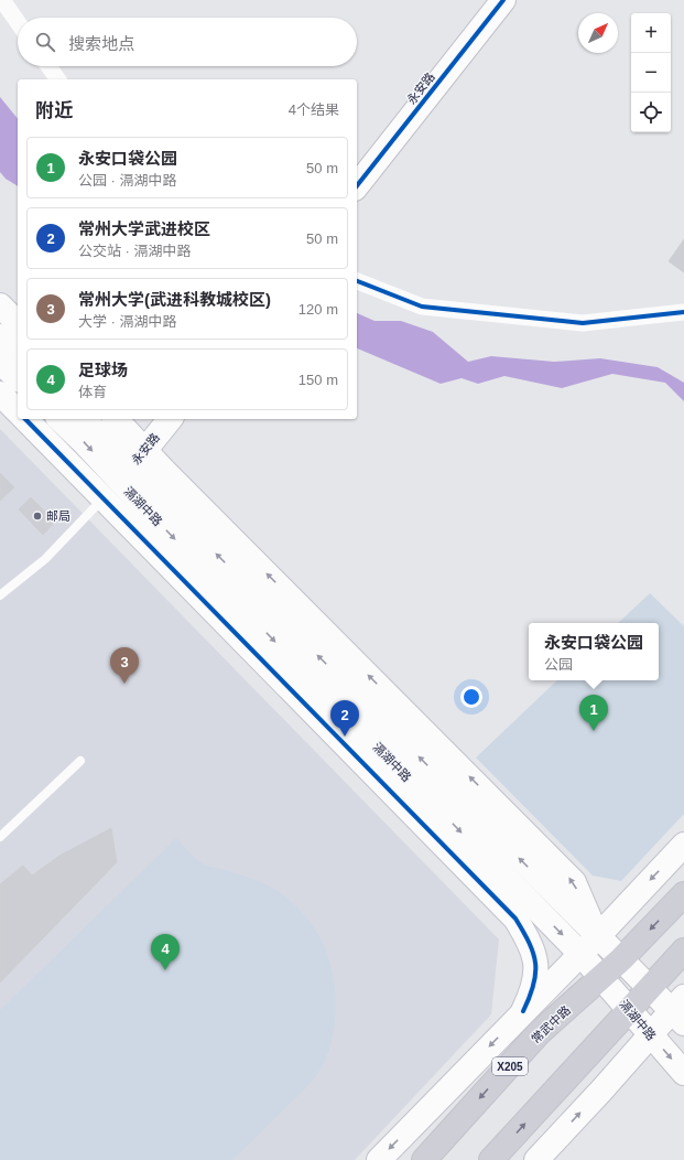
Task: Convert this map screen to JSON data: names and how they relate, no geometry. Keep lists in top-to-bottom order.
{
  "streets": {
    "main road": [
      "永安路",
      "滆湖中路",
      "常武中路",
      "X205"
    ]
  },
  "crossings": [
    ["永安路", "滆湖中路"],
    ["滆湖中路", "常武中路"]
  ],
  "places": ["邮局"],
  "north": "top right",
  "page": {
    "map_buttons": ["+", "−"],
    "search": "搜索地点",
    "heading": ["附近", "4个结果"],
    "list": [
      {
        "mark": "1",
        "name": "永安口袋公园",
        "note": "公园 · 滆湖中路",
        "value": "50 m"
      },
      {
        "mark": "2",
        "name": "常州大学武进校区",
        "note": "公交站 · 滆湖中路",
        "value": "50 m"
      },
      {
        "mark": "3",
        "name": "常州大学(武进科教城校区)",
        "note": "大学 · 滆湖中路",
        "value": "120 m"
      },
      {
        "mark": "4",
        "name": "足球场",
        "note": "体育",
        "value": "150 m"
      }
    ],
    "popup": ["永安口袋公园", "公园"],
    "pins": [
      "3",
      "1",
      "2",
      "4"
    ]
  }
}
